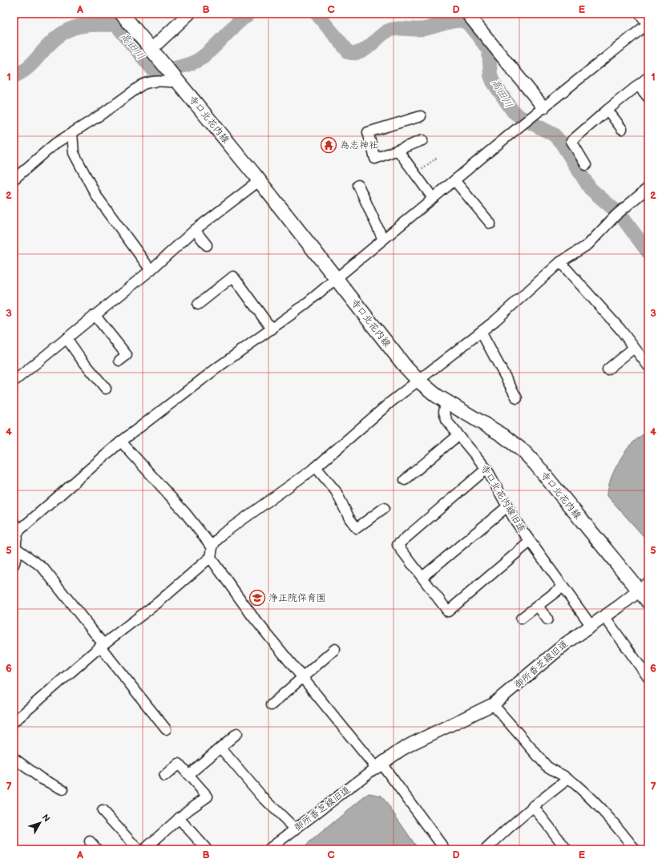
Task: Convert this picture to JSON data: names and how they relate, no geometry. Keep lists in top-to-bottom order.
{
  "streets": {
    "main road": ["寺口北花内線"],
    "street": ["寺口北花内線旧道", "御所香芝線旧道"]
  },
  "crossings": [
    ["寺口北花内線", "寺口北花内線旧道"],
    ["寺口北花内線", "御所香芝線旧道"],
    ["寺口北花内線旧道", "御所香芝線旧道"]
  ],
  "water": ["高田川"],
  "places": {
    "temple": ["為志神社"],
    "school or university": ["浄正院保育園"]
  },
  "north": "top right",
  "grid": {
    "columns": [
      "A",
      "B",
      "C",
      "D",
      "E"
    ],
    "rows": [
      "1",
      "2",
      "3",
      "4",
      "5",
      "6",
      "7"
    ]
  }
}
